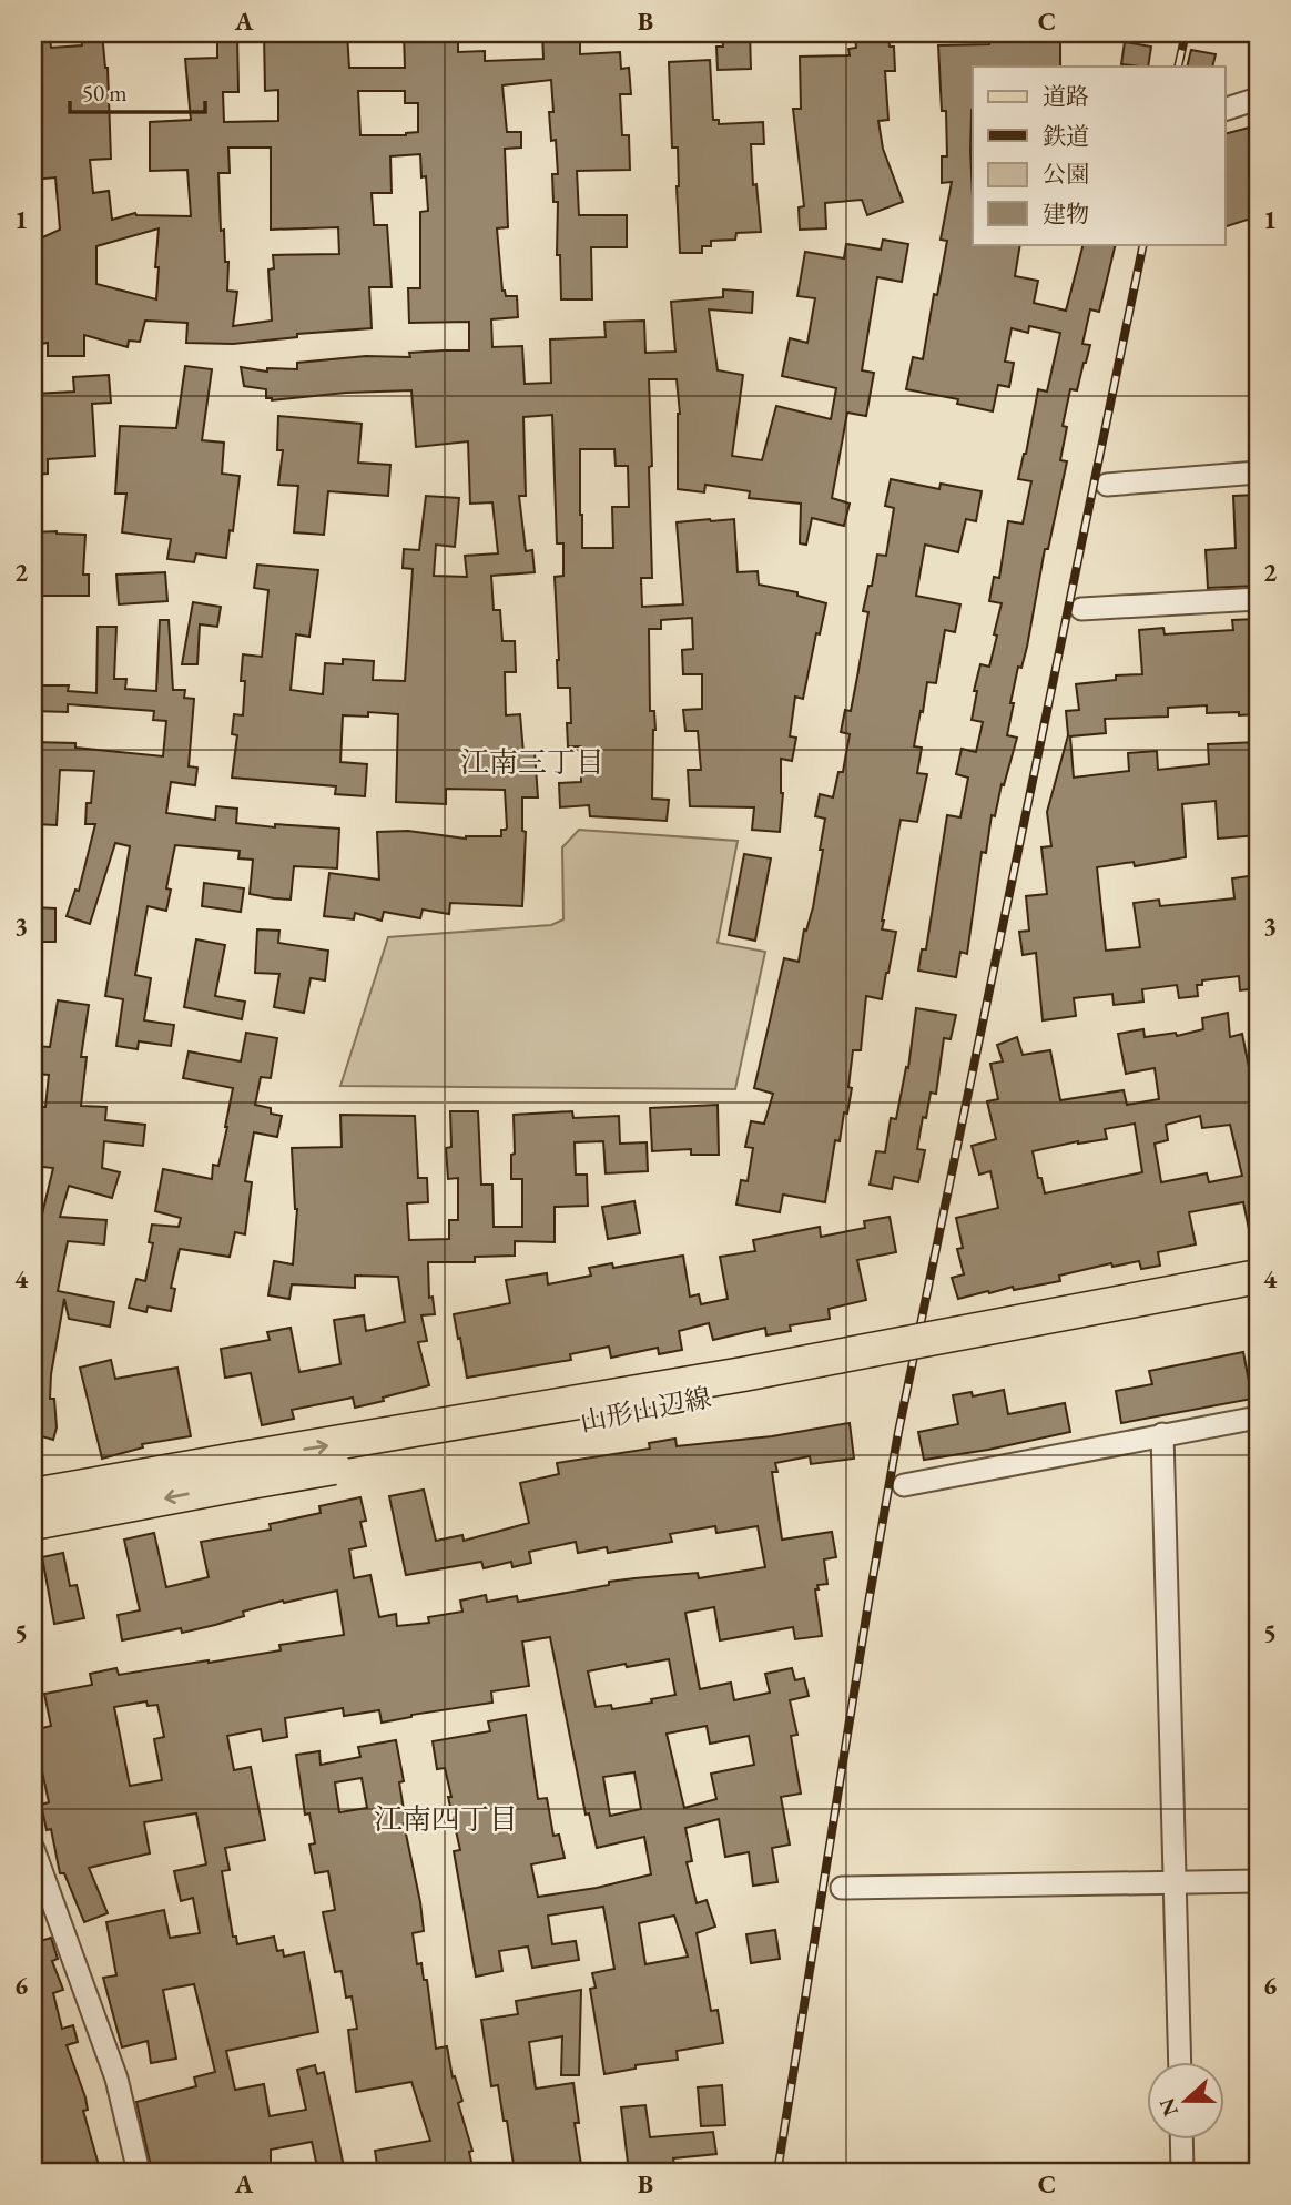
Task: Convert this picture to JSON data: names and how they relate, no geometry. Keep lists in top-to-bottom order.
{
  "streets": {
    "main road": ["山形山辺線"]
  },
  "districts": ["江南三丁目", "江南四丁目"],
  "legend": [
    "道路",
    "鉄道",
    "公園",
    "建物"
  ],
  "scale_bar": "50 m",
  "north": "left",
  "grid": {
    "columns": ["A", "B", "C"],
    "rows": [
      "1",
      "2",
      "3",
      "4",
      "5",
      "6"
    ]
  }
}
